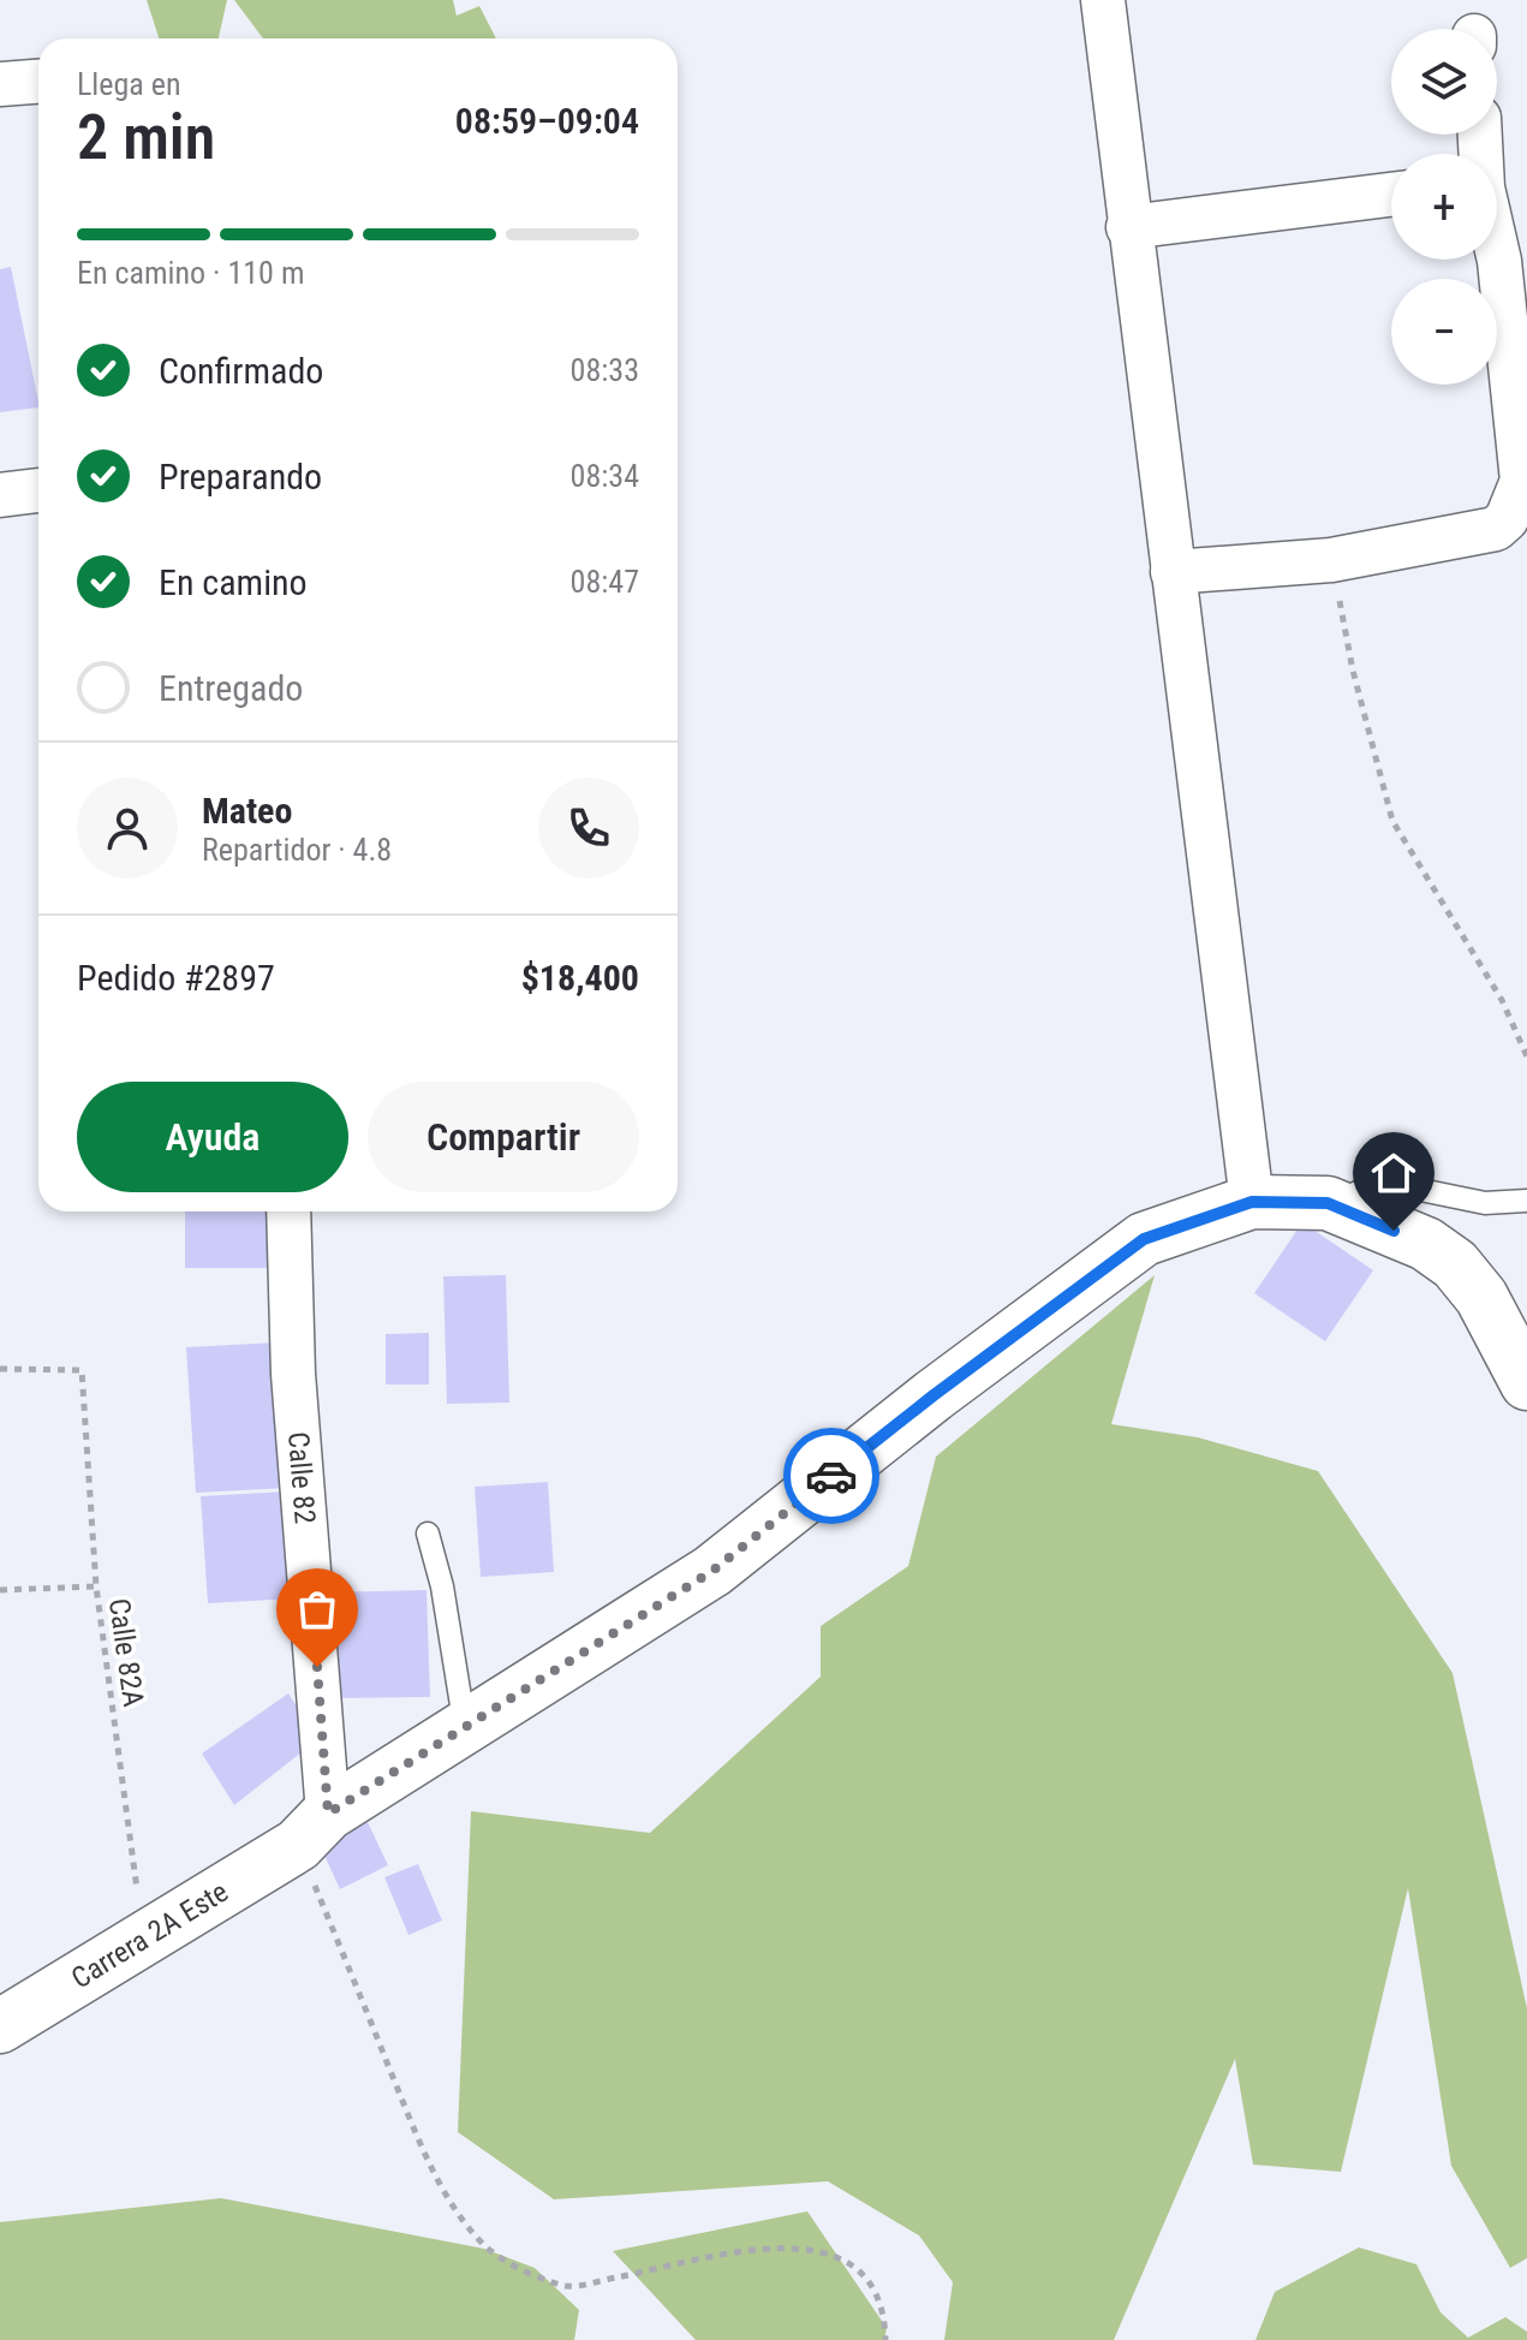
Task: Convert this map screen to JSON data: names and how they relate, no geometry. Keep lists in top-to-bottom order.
{
  "streets": {
    "street": ["Calle 82", "Carrera 2A Este"],
    "path": ["Calle 82A"]
  },
  "crossings": [
    ["Calle 82", "Carrera 2A Este"],
    ["Calle 82A", "Carrera 2A Este"]
  ],
  "page": {
    "map_buttons": ["+", "−"],
    "heading": ["2 min", "Llega en", "08:59–09:04"],
    "panel": [
      "Mateo",
      "Repartidor · 4.8",
      "Pedido #2897",
      "$18,400"
    ],
    "bar": "En camino · 110 m",
    "list": [
      ["Confirmado", "08:33"],
      ["Preparando", "08:34"],
      ["En camino", "08:47"],
      "Entregado"
    ],
    "buttons": ["Ayuda", "Compartir"]
  }
}
